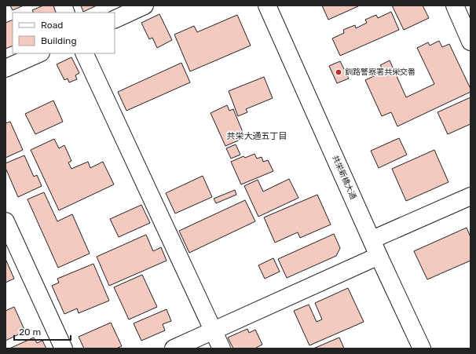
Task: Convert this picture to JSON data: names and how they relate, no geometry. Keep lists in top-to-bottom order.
{
  "streets": {
    "street": ["共栄新橋大通"]
  },
  "districts": ["共栄大通五丁目"],
  "places": ["釧路警察署共栄交番"],
  "legend": ["Road", "Building"],
  "scale_bar": "20 m"
}
